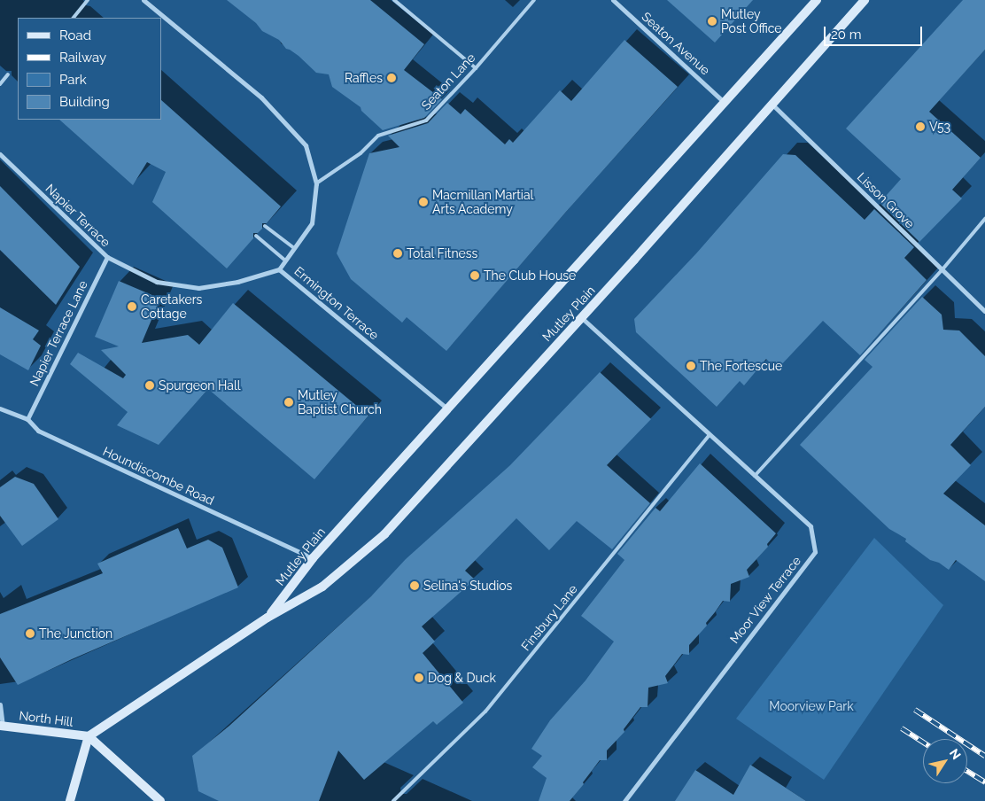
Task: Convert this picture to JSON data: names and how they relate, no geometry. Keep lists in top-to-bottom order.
{
  "streets": {
    "main road": ["Mutley Plain", "North Hill"],
    "street": [
      "Seaton Avenue",
      "Lisson Grove",
      "Napier Terrace",
      "Ermington Terrace",
      "Napier Terrace Lane",
      "Houndiscombe Road",
      "Moor View Terrace"
    ],
    "lane": ["Seaton Lane", "Finsbury Lane"]
  },
  "crossings": [
    ["Seaton Avenue", "Mutley Plain"],
    ["Seaton Lane", "Ermington Terrace"],
    ["Lisson Grove", "Mutley Plain"],
    ["Napier Terrace", "Ermington Terrace"],
    ["Napier Terrace", "Napier Terrace Lane"],
    ["Ermington Terrace", "Mutley Plain"],
    ["Mutley Plain", "Houndiscombe Road"],
    ["Mutley Plain", "Moor View Terrace"],
    ["Mutley Plain", "North Hill"],
    ["Napier Terrace Lane", "Houndiscombe Road"],
    ["Moor View Terrace", "Finsbury Lane"]
  ],
  "parks": ["Moorview Park"],
  "places": [
    "Mutley Post Office",
    "Raffles",
    "V53",
    "Macmillan Martial Arts Academy",
    "Total Fitness",
    "The Club House",
    "Caretakers Cottage",
    "The Fortescue",
    "Spurgeon Hall",
    "Mutley Baptist Church",
    "Selina's Studios",
    "The Junction",
    "Dog & Duck"
  ],
  "legend": [
    "Road",
    "Railway",
    "Park",
    "Building"
  ],
  "scale_bar": "20 m",
  "north": "top right"
}
